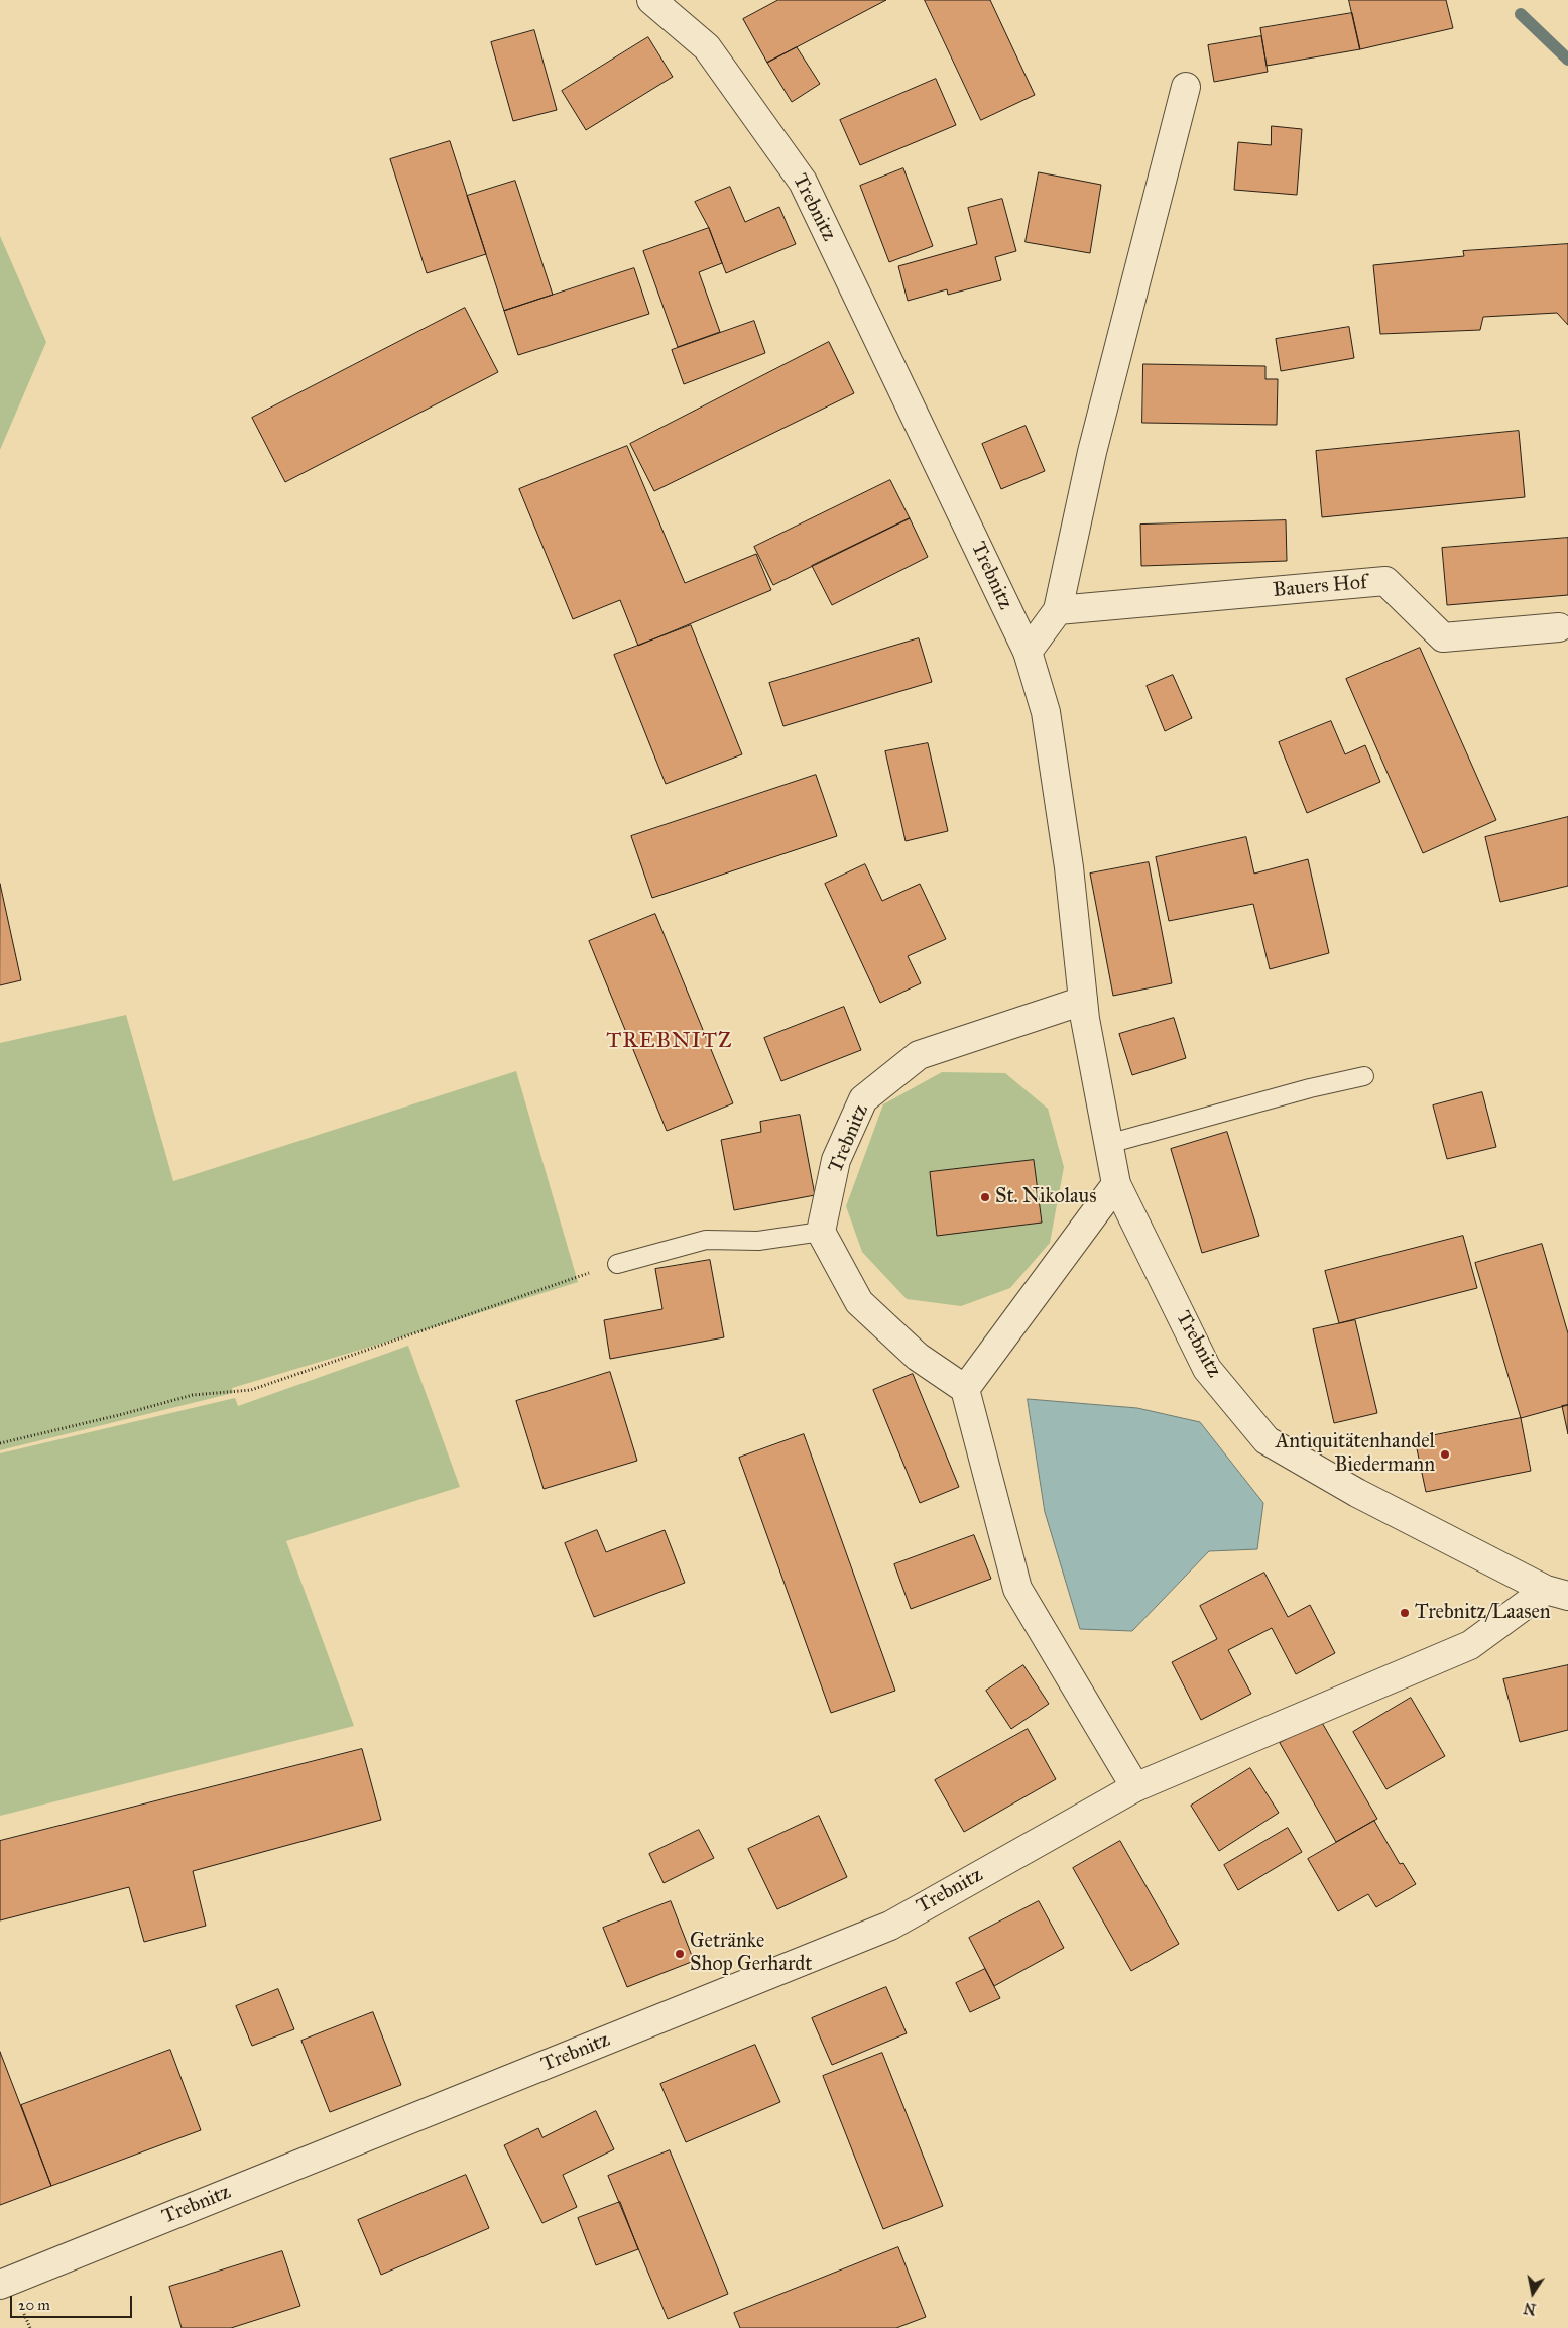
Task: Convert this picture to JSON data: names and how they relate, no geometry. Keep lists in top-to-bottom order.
{
  "streets": {
    "street": ["Trebnitz", "Bauers Hof"]
  },
  "districts": ["TREBNITZ"],
  "places": [
    "St. Nikolaus",
    "Antiquitätenhandel Biedermann",
    "Trebnitz/Laasen",
    "Getränke Shop Gerhardt"
  ],
  "scale_bar": "20 m",
  "north": "bottom"
}
